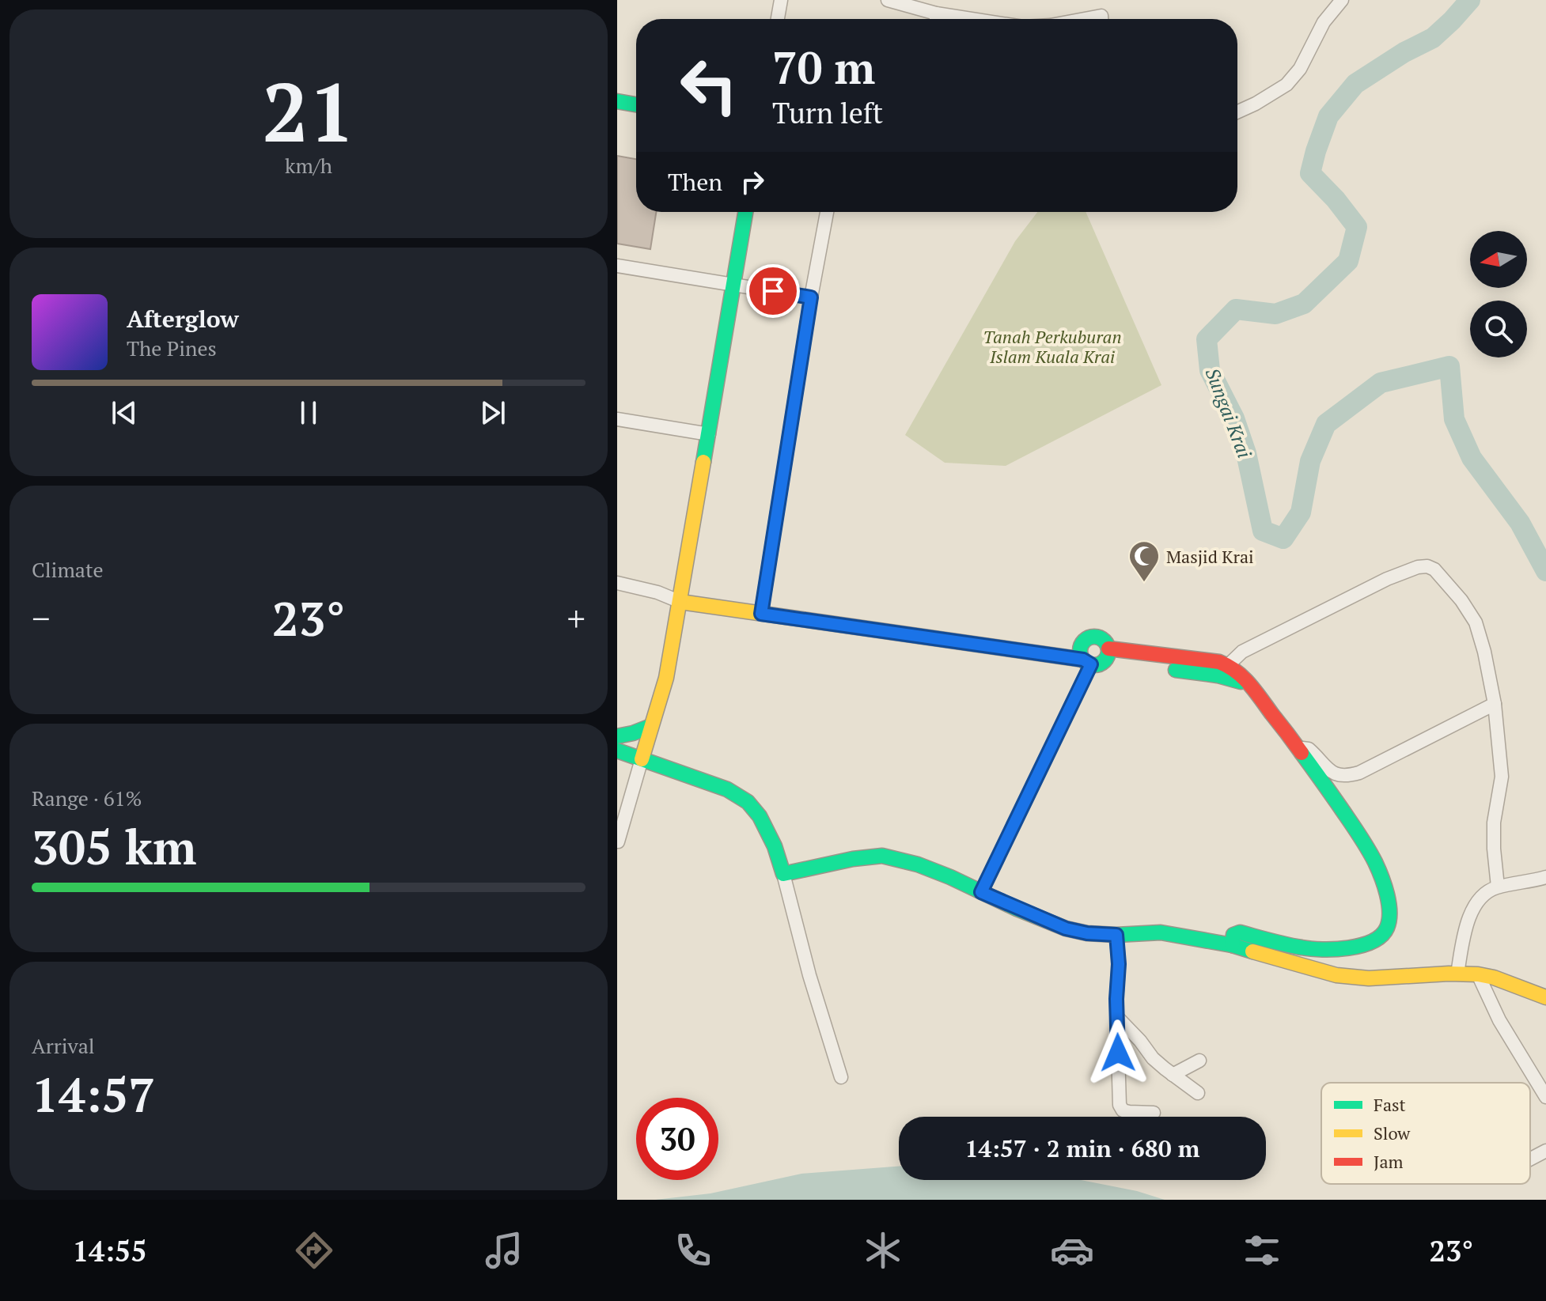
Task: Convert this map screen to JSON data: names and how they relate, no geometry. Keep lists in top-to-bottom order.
{
  "water": ["Sungai Krai"],
  "parks": ["Tanah Perkuburan Islam Kuala Krai"],
  "places": {
    "mosque": ["Masjid Krai"]
  },
  "legend": ["Fast", "Slow", "Jam"],
  "north": "left",
  "page": {
    "tile": [
      ["21", "km/h"],
      "Climate",
      ["Range · 61%", "305 km"],
      ["Arrival", "14:57"]
    ],
    "turn": ["70 m", "Turn left"],
    "then": "Then",
    "song": ["Afterglow", "The Pines"],
    "heat": ["−", "23°", "+"],
    "limit": "30",
    "trip": "14:57 · 2 min · 680 m",
    "tabs": ["14:55", "23°"]
  }
}
